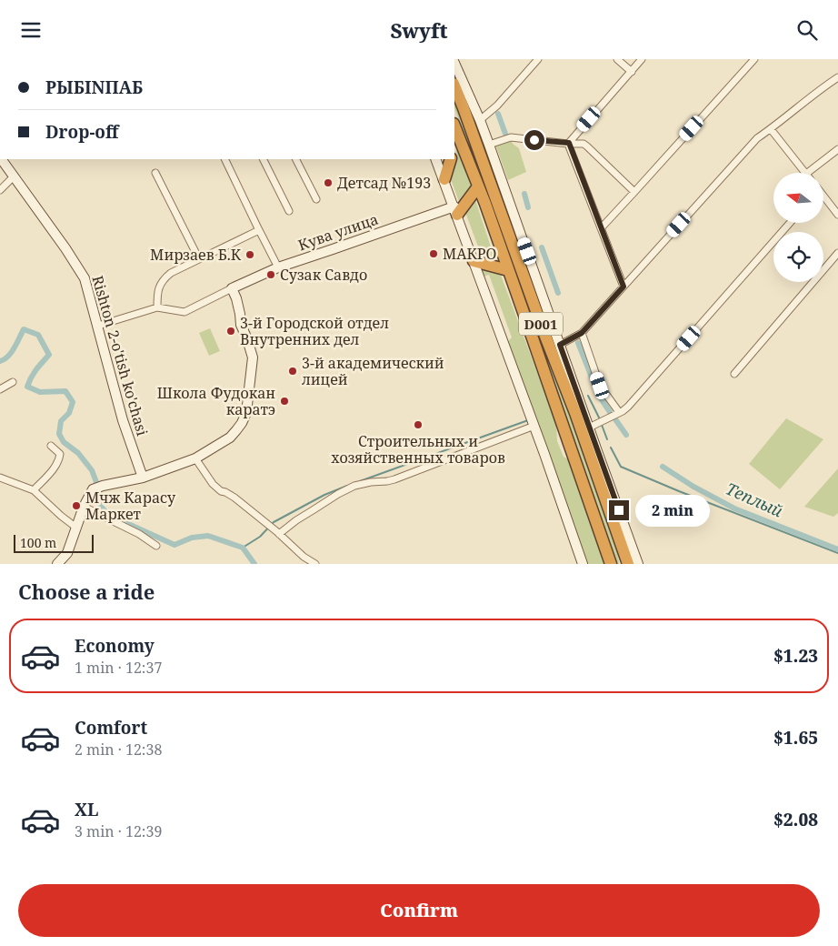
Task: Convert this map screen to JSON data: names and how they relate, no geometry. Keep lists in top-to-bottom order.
{
  "streets": {
    "highway": ["D001"],
    "street": ["Кува улица", "Rishton 2-o'tish ko'chasi"]
  },
  "water": ["Теплый"],
  "places": [
    "Детсад №193",
    "МАКРО",
    "Мирзаев Б.К",
    "Сузак Савдо",
    "3-й Городской отдел Внутренних дел",
    "3-й академический лицей",
    "Школа Фудокан каратэ",
    "Строительных и хозяйственных товаров",
    "Мчж Карасу Маркет"
  ],
  "scale_bar": "100 m",
  "north": "left",
  "page": {
    "header": "Swyft",
    "banner": ["РЫБINПАБ", "Drop-off"],
    "bubble": "2 min",
    "scale": "100 m",
    "heading": "Choose a ride",
    "list": [
      {
        "name": "Economy",
        "note": "1 min · 12:37",
        "value": "$1.23"
      },
      {
        "name": "Comfort",
        "note": "2 min · 12:38",
        "value": "$1.65"
      },
      {
        "name": "XL",
        "note": "3 min · 12:39",
        "value": "$2.08"
      }
    ],
    "buttons": "Confirm"
  }
}
